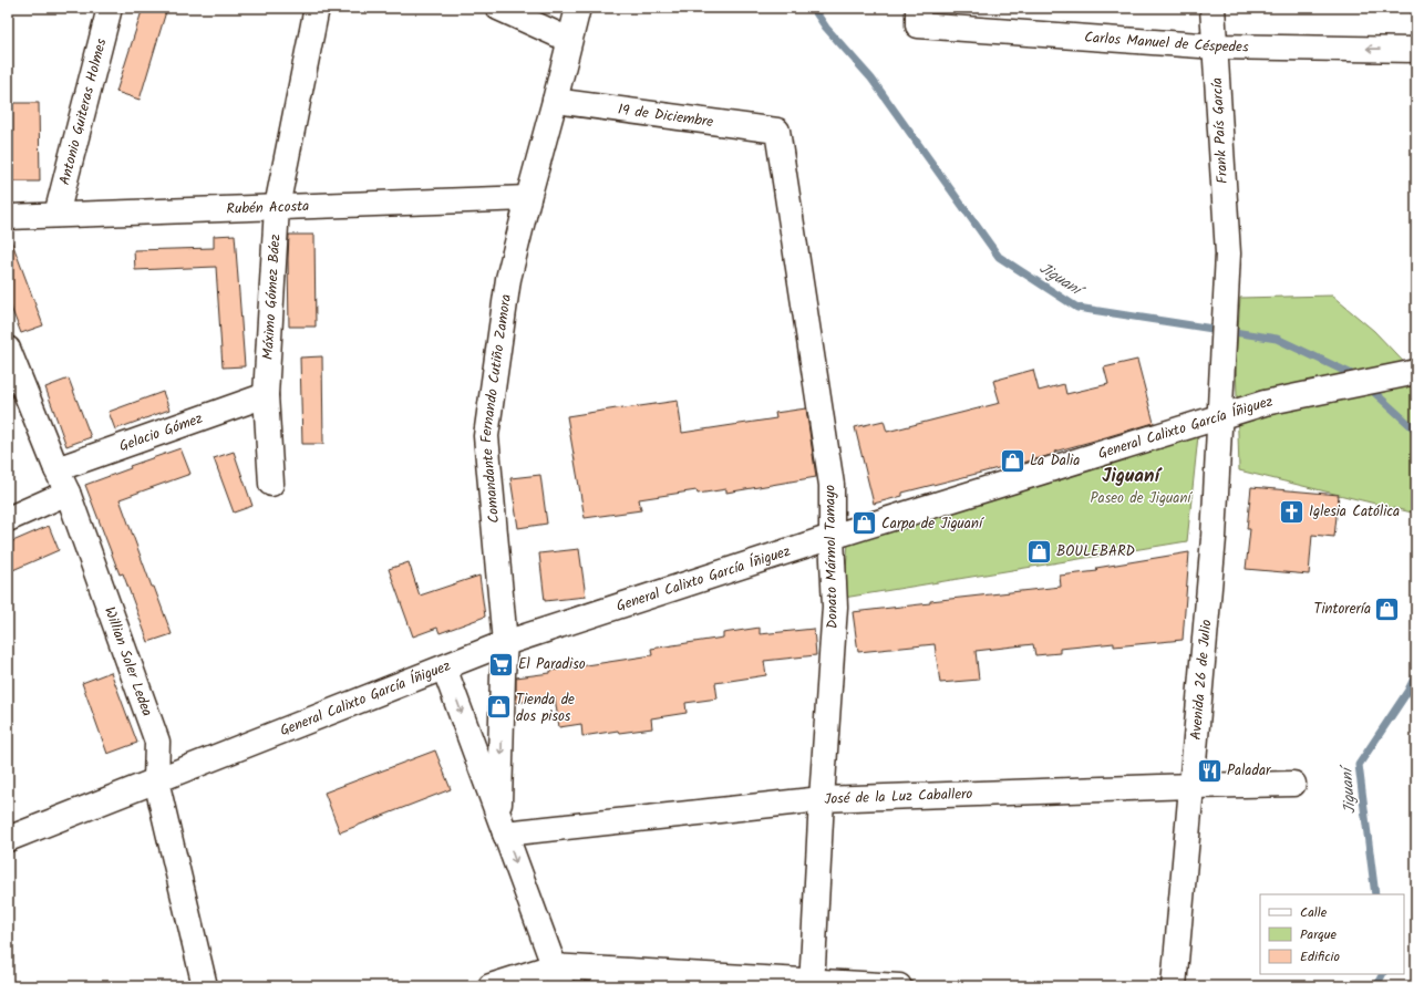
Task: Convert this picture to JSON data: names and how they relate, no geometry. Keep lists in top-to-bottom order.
{
  "streets": {
    "street": [
      "Carlos Manuel de Céspedes",
      "Antonio Guiteras Holmes",
      "19 de Diciembre",
      "Frank País García",
      "Rubén Acosta",
      "Máximo Gómez Báez",
      "Comandante Fernando Cutiño Zamora",
      "General Calixto García Íñiguez",
      "Gelacio Gómez",
      "Donato Mármol Tamayo",
      "Willian Soler Ledea",
      "Avenida 26 de Julio",
      "José de la Luz Caballero"
    ]
  },
  "crossings": [
    ["Carlos Manuel de Céspedes", "Frank País García"],
    ["Antonio Guiteras Holmes", "Rubén Acosta"],
    ["19 de Diciembre", "Comandante Fernando Cutiño Zamora"],
    ["19 de Diciembre", "Donato Mármol Tamayo"],
    ["Frank País García", "Avenida 26 de Julio"],
    ["Rubén Acosta", "Máximo Gómez Báez"],
    ["Rubén Acosta", "Comandante Fernando Cutiño Zamora"],
    ["Máximo Gómez Báez", "Gelacio Gómez"],
    ["Comandante Fernando Cutiño Zamora", "General Calixto García Íñiguez"],
    ["Comandante Fernando Cutiño Zamora", "José de la Luz Caballero"],
    ["General Calixto García Íñiguez", "Donato Mármol Tamayo"],
    ["General Calixto García Íñiguez", "Willian Soler Ledea"],
    ["General Calixto García Íñiguez", "Avenida 26 de Julio"],
    ["Gelacio Gómez", "Willian Soler Ledea"],
    ["Donato Mármol Tamayo", "José de la Luz Caballero"],
    ["Avenida 26 de Julio", "José de la Luz Caballero"]
  ],
  "one_way": ["Carlos Manuel de Céspedes", "Comandante Fernando Cutiño Zamora"],
  "districts": ["Jiguaní"],
  "water": ["Jiguaní"],
  "parks": ["Paseo de Jiguaní"],
  "places": {
    "shop": [
      "La Dalia",
      "Carpa de Jiguaní",
      "BOULEBARD",
      "Tintorería",
      "Tienda de dos pisos"
    ],
    "church": ["Iglesia Católica"],
    "supermarket": ["El Paradiso"],
    "restaurant": ["Paladar"]
  },
  "legend": ["Calle", "Parque", "Edificio"]
}
